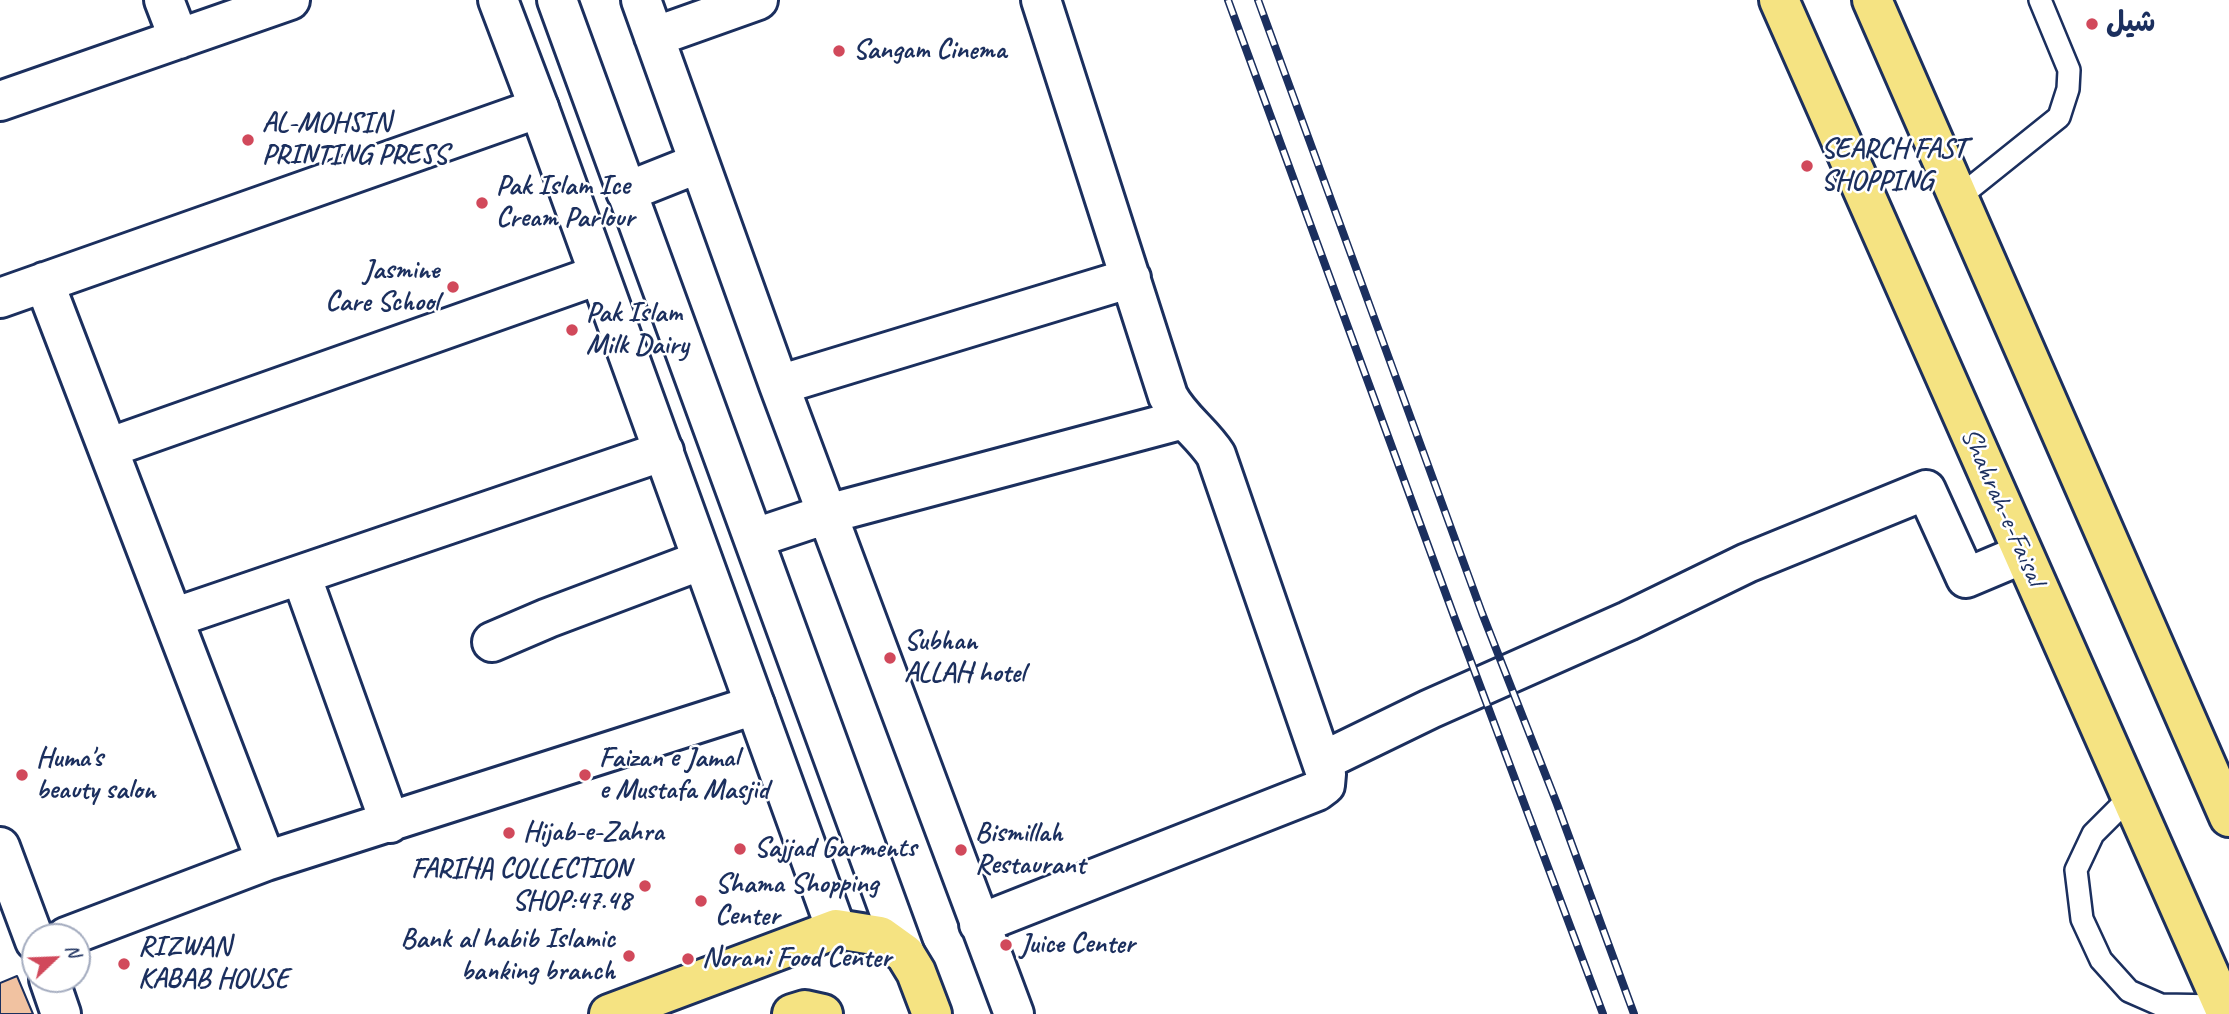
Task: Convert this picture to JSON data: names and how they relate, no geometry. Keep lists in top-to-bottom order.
{
  "streets": {
    "main road": ["Shahrah-e-Faisal"]
  },
  "places": [
    "شیل",
    "Sangam Cinema",
    "AL-MOHSIN PRINTING PRESS",
    "SEARCH FAST SHOPPING",
    "Pak Islam Ice Cream Parlour",
    "Jasmine Care School",
    "Pak Islam Milk Dairy",
    "Subhan ALLAH hotel",
    "Huma's beauty salon",
    "Faizan e Jamal e Mustafa Masjid",
    "Hijab-e-Zahra",
    "Sajjad Garments",
    "Bismillah Restaurant",
    "FARIHA COLLECTION SHOP:47.48",
    "Shama Shopping Center",
    "Juice Center",
    "Bank al habib Islamic banking branch",
    "Norani Food Center",
    "RIZWAN KABAB HOUSE"
  ],
  "north": "top right"
}
